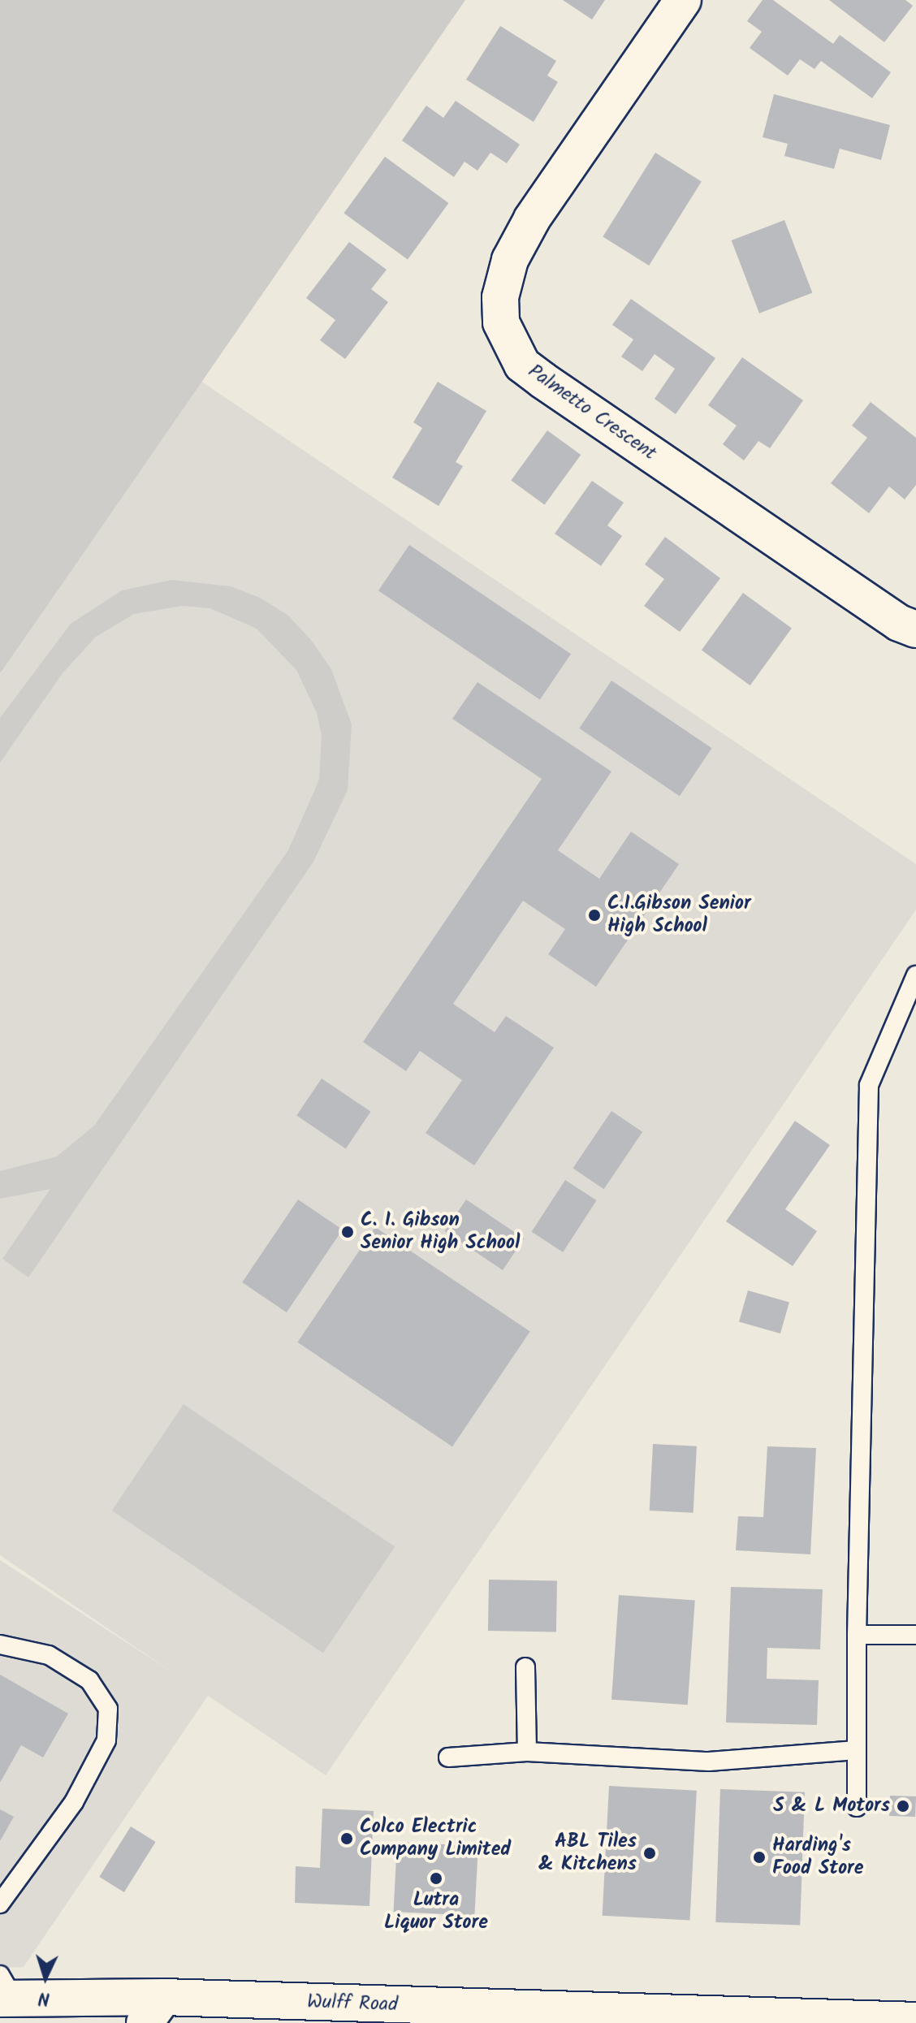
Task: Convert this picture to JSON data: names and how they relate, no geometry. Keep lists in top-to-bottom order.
{
  "streets": {
    "main road": ["Palmetto Crescent", "Wulff Road"]
  },
  "places": [
    "C.I.Gibson Senior High School",
    "C. I. Gibson Senior High School",
    "S & L Motors",
    "Colco Electric Company Limited",
    "ABL Tiles & Kitchens",
    "Harding's Food Store",
    "Lutra Liquor Store"
  ],
  "north": "bottom"
}
